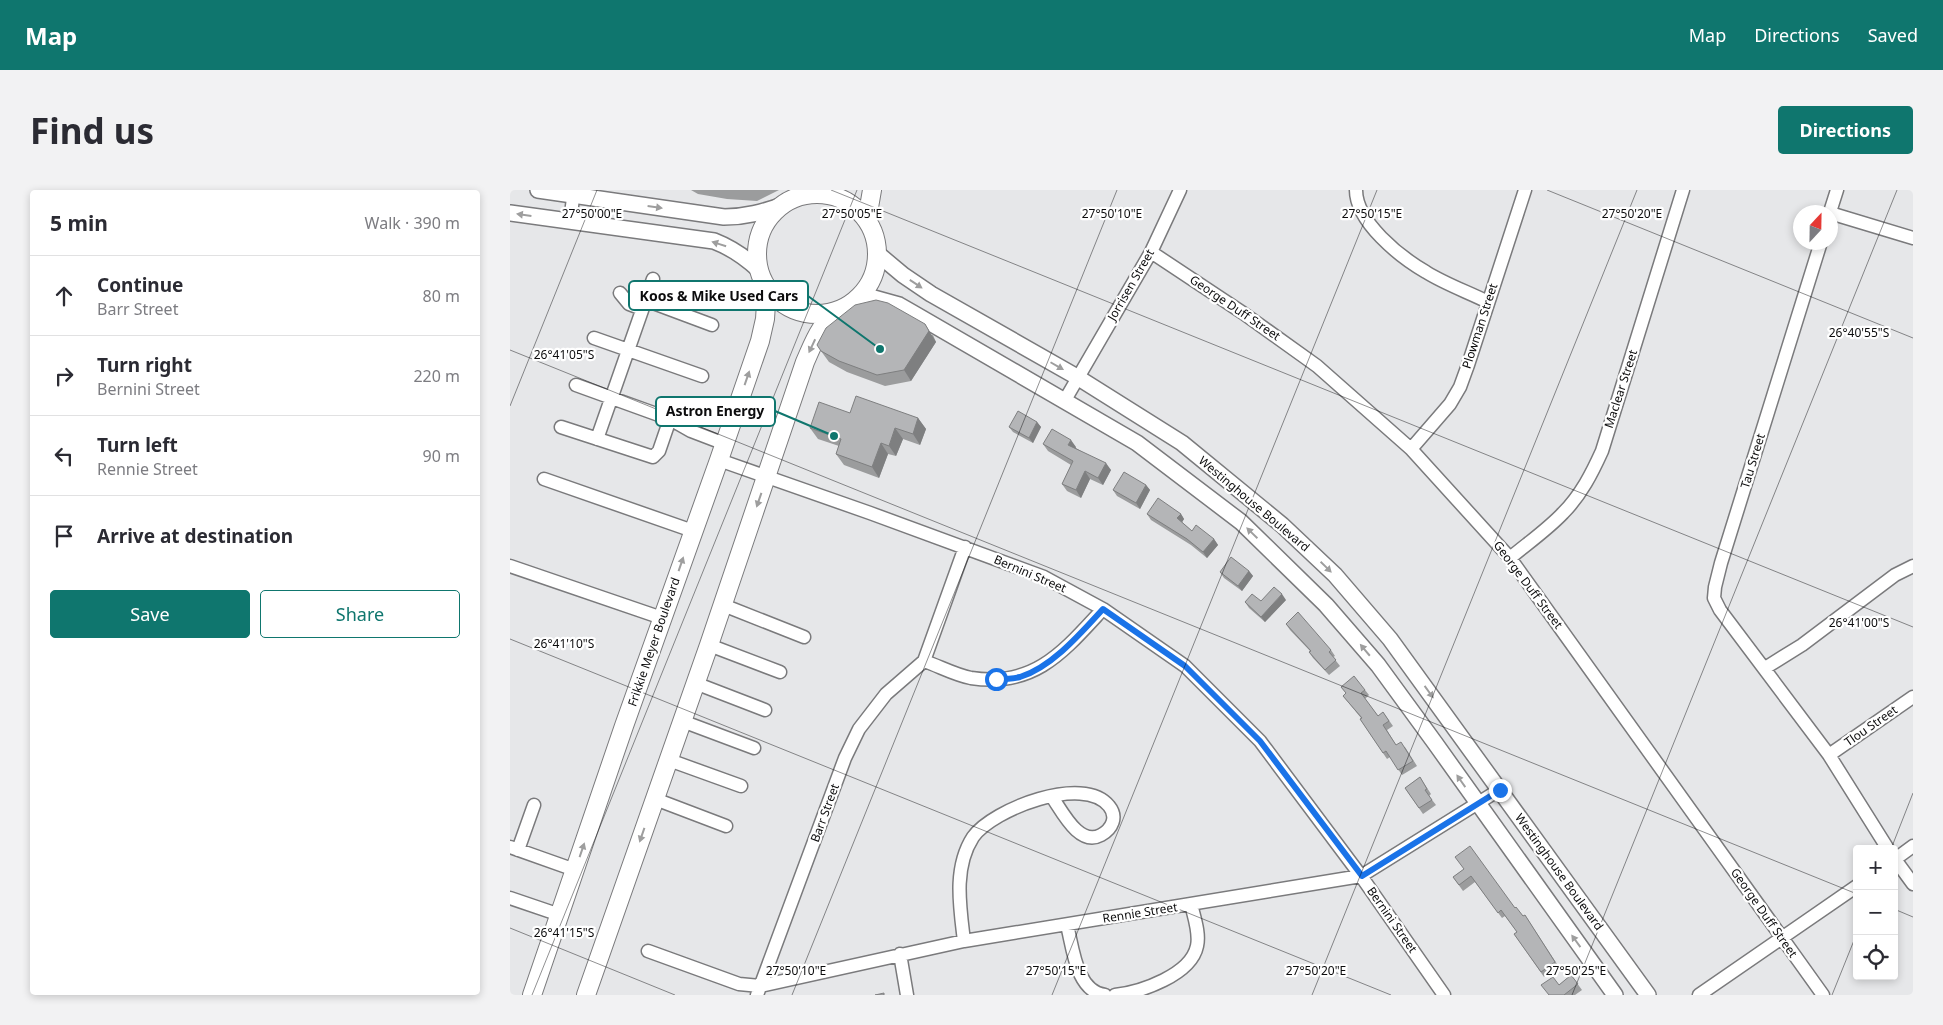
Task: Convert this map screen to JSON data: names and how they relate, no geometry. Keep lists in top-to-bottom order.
{
  "streets": {
    "main road": ["Frikkie Meyer Boulevard"],
    "street": [
      "Jorrisen Street",
      "George Duff Street",
      "Plowman Street",
      "Maclear Street",
      "Tau Street",
      "Westinghouse Boulevard",
      "Bernini Street",
      "Tlou Street",
      "Barr Street",
      "Rennie Street"
    ]
  },
  "crossings": [
    ["Jorrisen Street", "George Duff Street"],
    ["Jorrisen Street", "Westinghouse Boulevard"],
    ["George Duff Street", "Plowman Street"],
    ["George Duff Street", "Maclear Street"],
    ["Tau Street", "Tlou Street"],
    ["Westinghouse Boulevard", "Frikkie Meyer Boulevard"],
    ["Westinghouse Boulevard", "Rennie Street"],
    ["Bernini Street", "Frikkie Meyer Boulevard"],
    ["Bernini Street", "Barr Street"],
    ["Bernini Street", "Rennie Street"],
    ["Barr Street", "Rennie Street"]
  ],
  "places": ["Koos & Mike Used Cars", "Astron Energy"],
  "north": "top",
  "page": {
    "header": "Map",
    "nav": ["Map", "Directions", "Saved"],
    "buttons": [
      "Directions",
      ["Save", "Share"]
    ],
    "title": "Find us",
    "heading": ["5 min", "Walk · 390 m"],
    "list": [
      ["Continue", "Barr Street", "80 m"],
      ["Turn right", "Bernini Street", "220 m"],
      ["Turn left", "Rennie Street", "90 m"],
      "Arrive at destination"
    ],
    "map_buttons": ["+", "−"]
  },
  "coordinates": [
    "27°50'00\"E",
    "27°50'05\"E",
    "27°50'10\"E",
    "27°50'15\"E",
    "27°50'20\"E",
    "26°40'55\"S",
    "26°41'05\"S",
    "26°41'00\"S",
    "26°41'10\"S",
    "26°41'15\"S",
    "27°50'25\"E"
  ]
}
